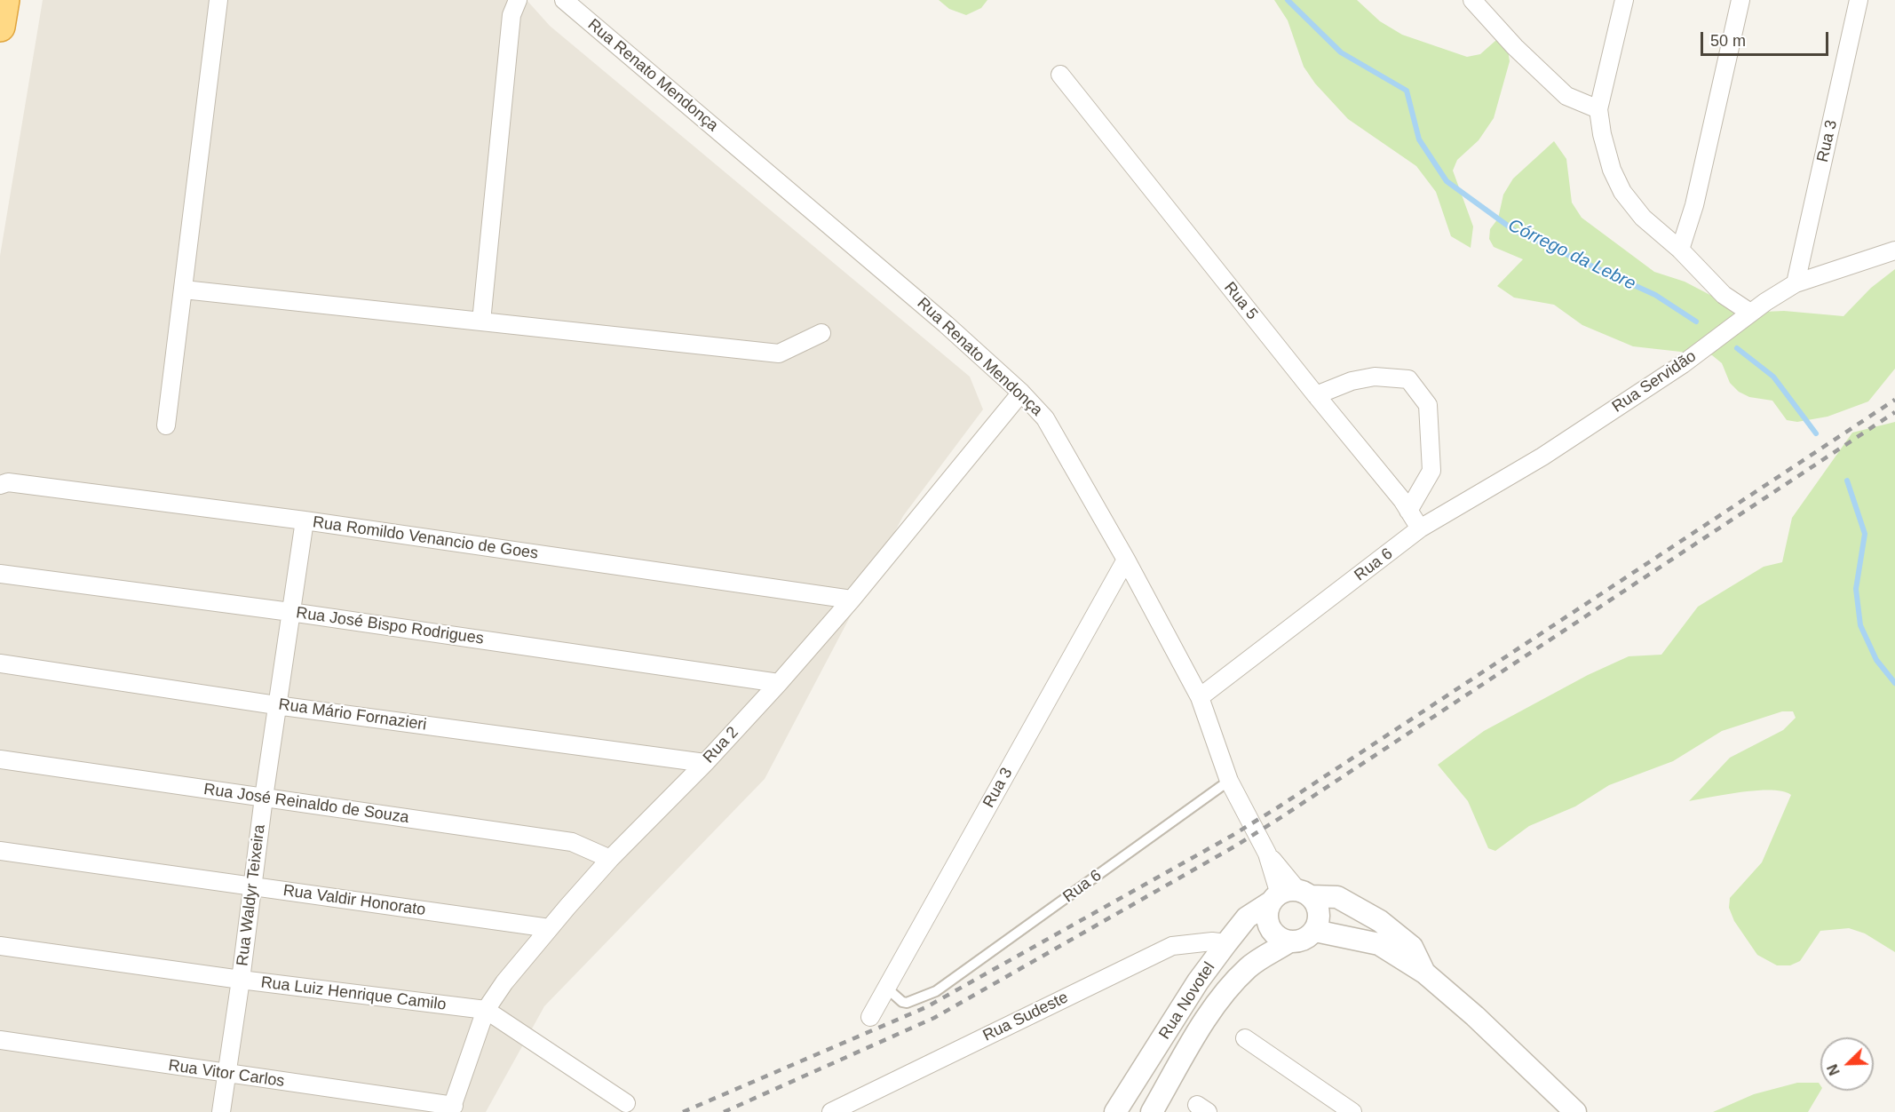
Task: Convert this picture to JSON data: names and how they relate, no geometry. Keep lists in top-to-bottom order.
{
  "streets": {
    "street": [
      "Rua Renato Mendonça",
      "Rua 3",
      "Rua 5",
      "Rua Servidão",
      "Rua Romildo Venancio de Goes",
      "Rua 6",
      "Rua José Bispo Rodrigues",
      "Rua Mário Fornazieri",
      "Rua 2",
      "Rua José Reinaldo de Souza",
      "Rua Waldyr Teixeira",
      "Rua Valdir Honorato",
      "Rua Luiz Henrique Camilo",
      "Rua Novotel",
      "Rua Sudeste",
      "Rua Vitor Carlos"
    ]
  },
  "crossings": [
    ["Rua Renato Mendonça", "Rua 3"],
    ["Rua Renato Mendonça", "Rua 6"],
    ["Rua Renato Mendonça", "Rua 2"],
    ["Rua Renato Mendonça", "Rua Novotel"],
    ["Rua 3", "Rua Servidão"],
    ["Rua 3", "Rua 6"],
    ["Rua 5", "Rua Servidão"],
    ["Rua 5", "Rua 6"],
    ["Rua Servidão", "Rua 6"],
    ["Rua Romildo Venancio de Goes", "Rua 2"],
    ["Rua Romildo Venancio de Goes", "Rua Waldyr Teixeira"],
    ["Rua José Bispo Rodrigues", "Rua 2"],
    ["Rua José Bispo Rodrigues", "Rua Waldyr Teixeira"],
    ["Rua Mário Fornazieri", "Rua 2"],
    ["Rua Mário Fornazieri", "Rua Waldyr Teixeira"],
    ["Rua 2", "Rua José Reinaldo de Souza"],
    ["Rua 2", "Rua Valdir Honorato"],
    ["Rua 2", "Rua Luiz Henrique Camilo"],
    ["Rua 2", "Rua Vitor Carlos"],
    ["Rua José Reinaldo de Souza", "Rua Waldyr Teixeira"],
    ["Rua Waldyr Teixeira", "Rua Valdir Honorato"],
    ["Rua Waldyr Teixeira", "Rua Luiz Henrique Camilo"],
    ["Rua Waldyr Teixeira", "Rua Vitor Carlos"],
    ["Rua Novotel", "Rua Sudeste"]
  ],
  "water": ["Córrego da Lebre"],
  "scale_bar": "50 m",
  "north": "bottom left"
}
